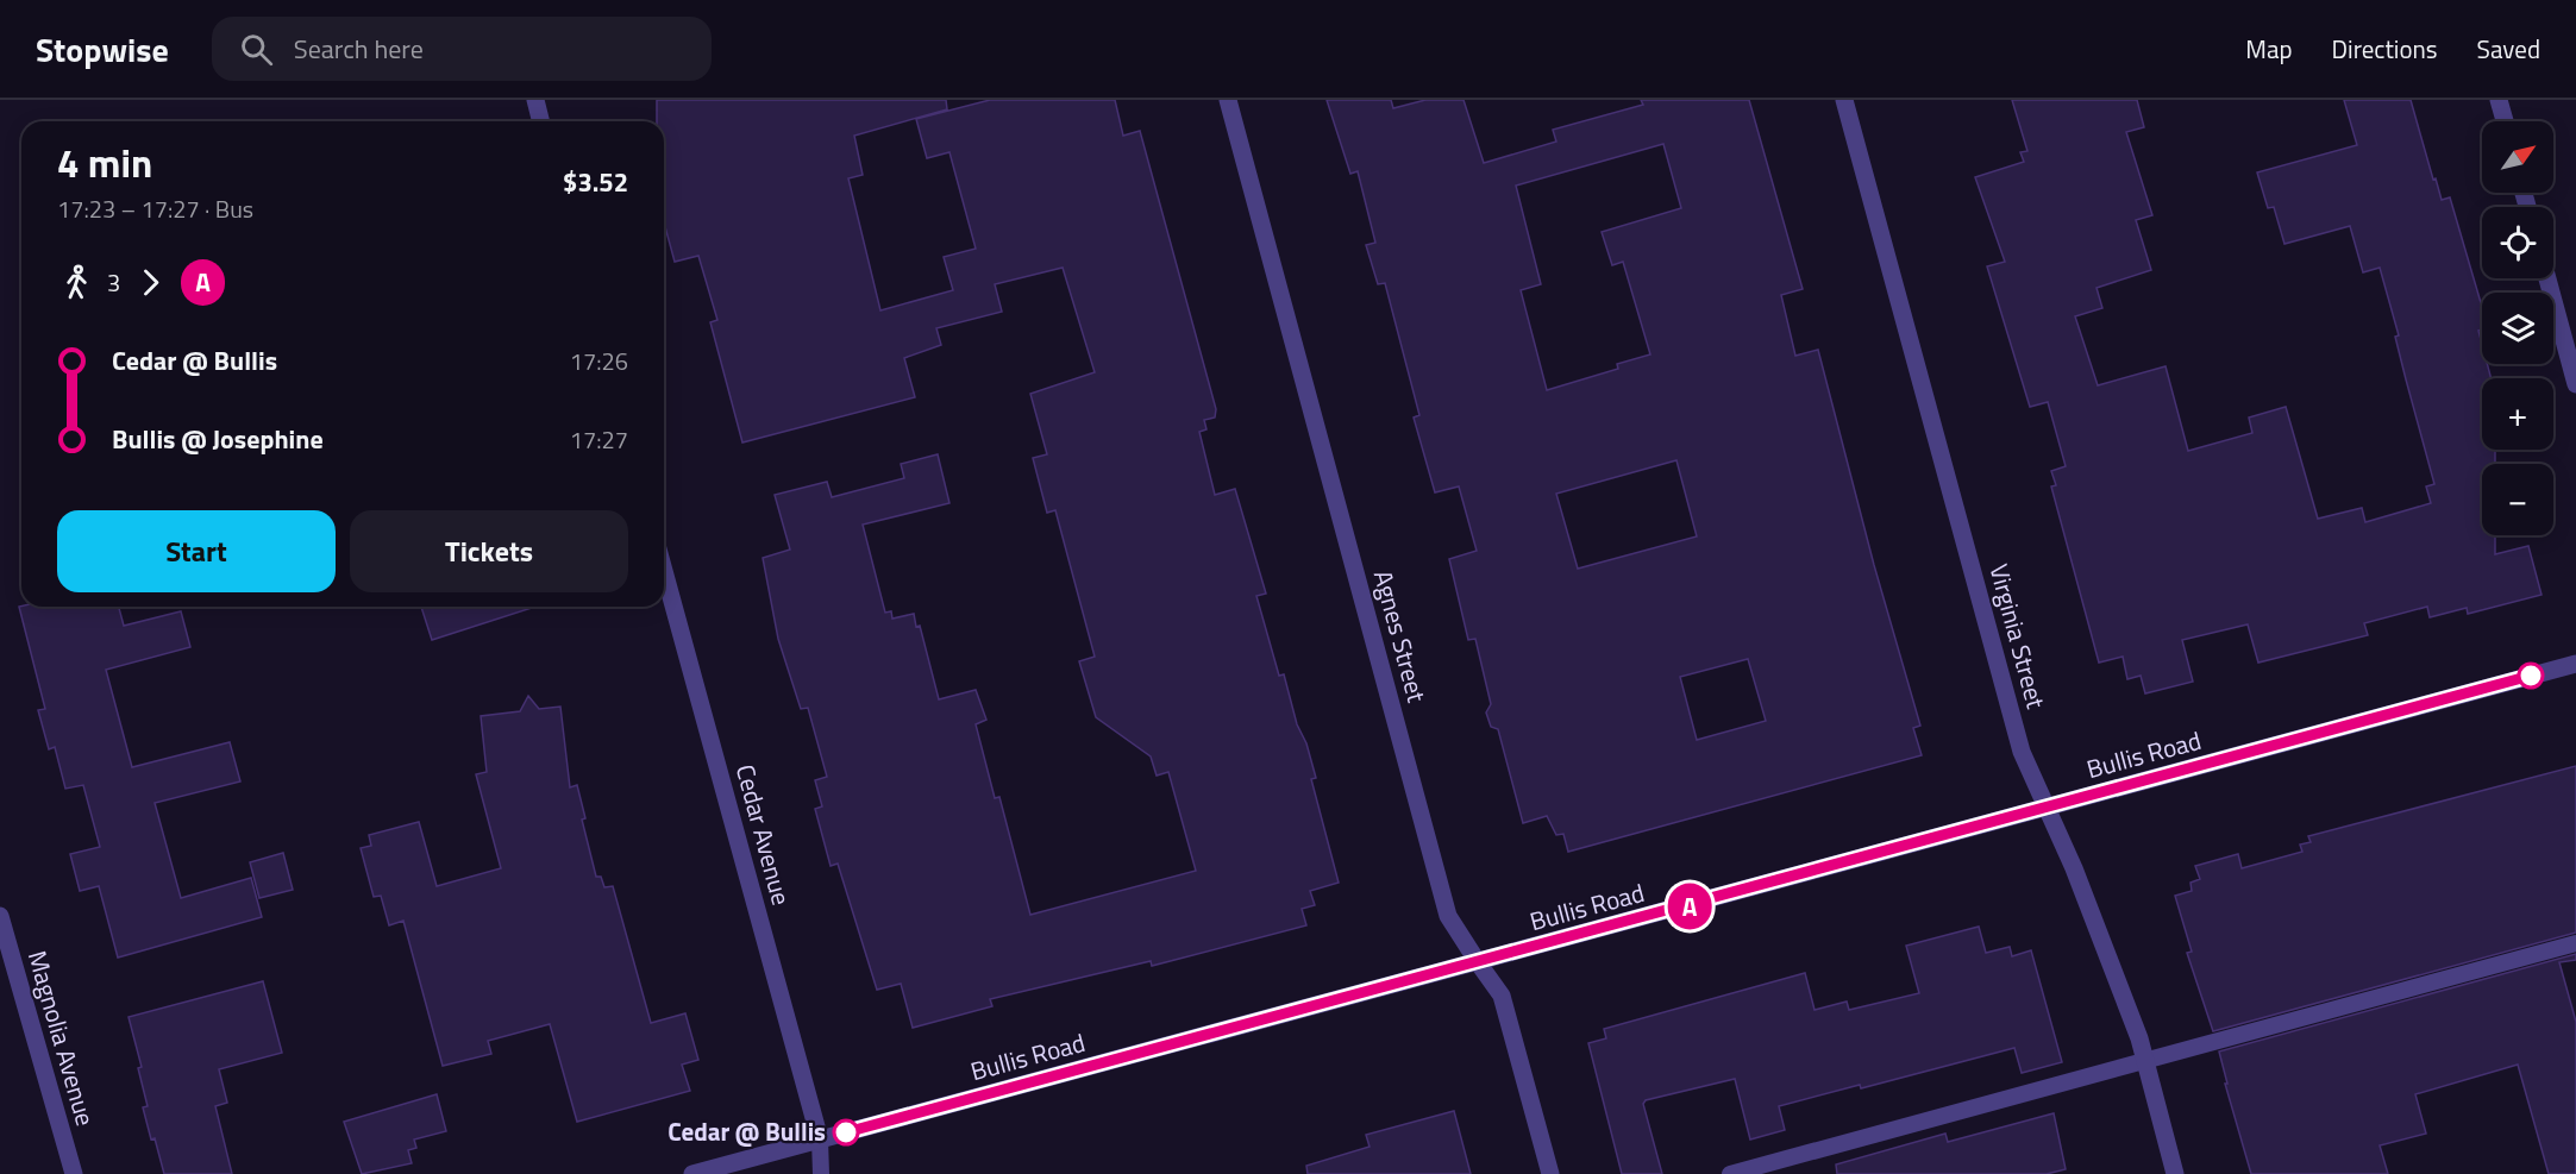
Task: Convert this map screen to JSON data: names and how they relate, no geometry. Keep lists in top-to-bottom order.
{
  "streets": {
    "street": [
      "Agnes Street",
      "Virginia Street",
      "Bullis Road",
      "Cedar Avenue",
      "Magnolia Avenue"
    ]
  },
  "crossings": [
    ["Agnes Street", "Bullis Road"],
    ["Virginia Street", "Bullis Road"],
    ["Bullis Road", "Cedar Avenue"]
  ],
  "places": ["Cedar @ Bullis"],
  "lines": ["bus line A"],
  "north": "top right",
  "page": {
    "header": "Stopwise",
    "search": "Search here",
    "nav": ["Map", "Directions", "Saved"],
    "on_map": "A",
    "map_buttons": ["+", "−"],
    "heading": ["4 min", "17:23 – 17:27 · Bus", "$3.52"],
    "legs": ["3", "A"],
    "list": [
      {
        "name": "Cedar @ Bullis",
        "value": "17:26"
      },
      {
        "name": "Bullis @ Josephine",
        "value": "17:27"
      }
    ],
    "buttons": ["Start", "Tickets"]
  }
}
